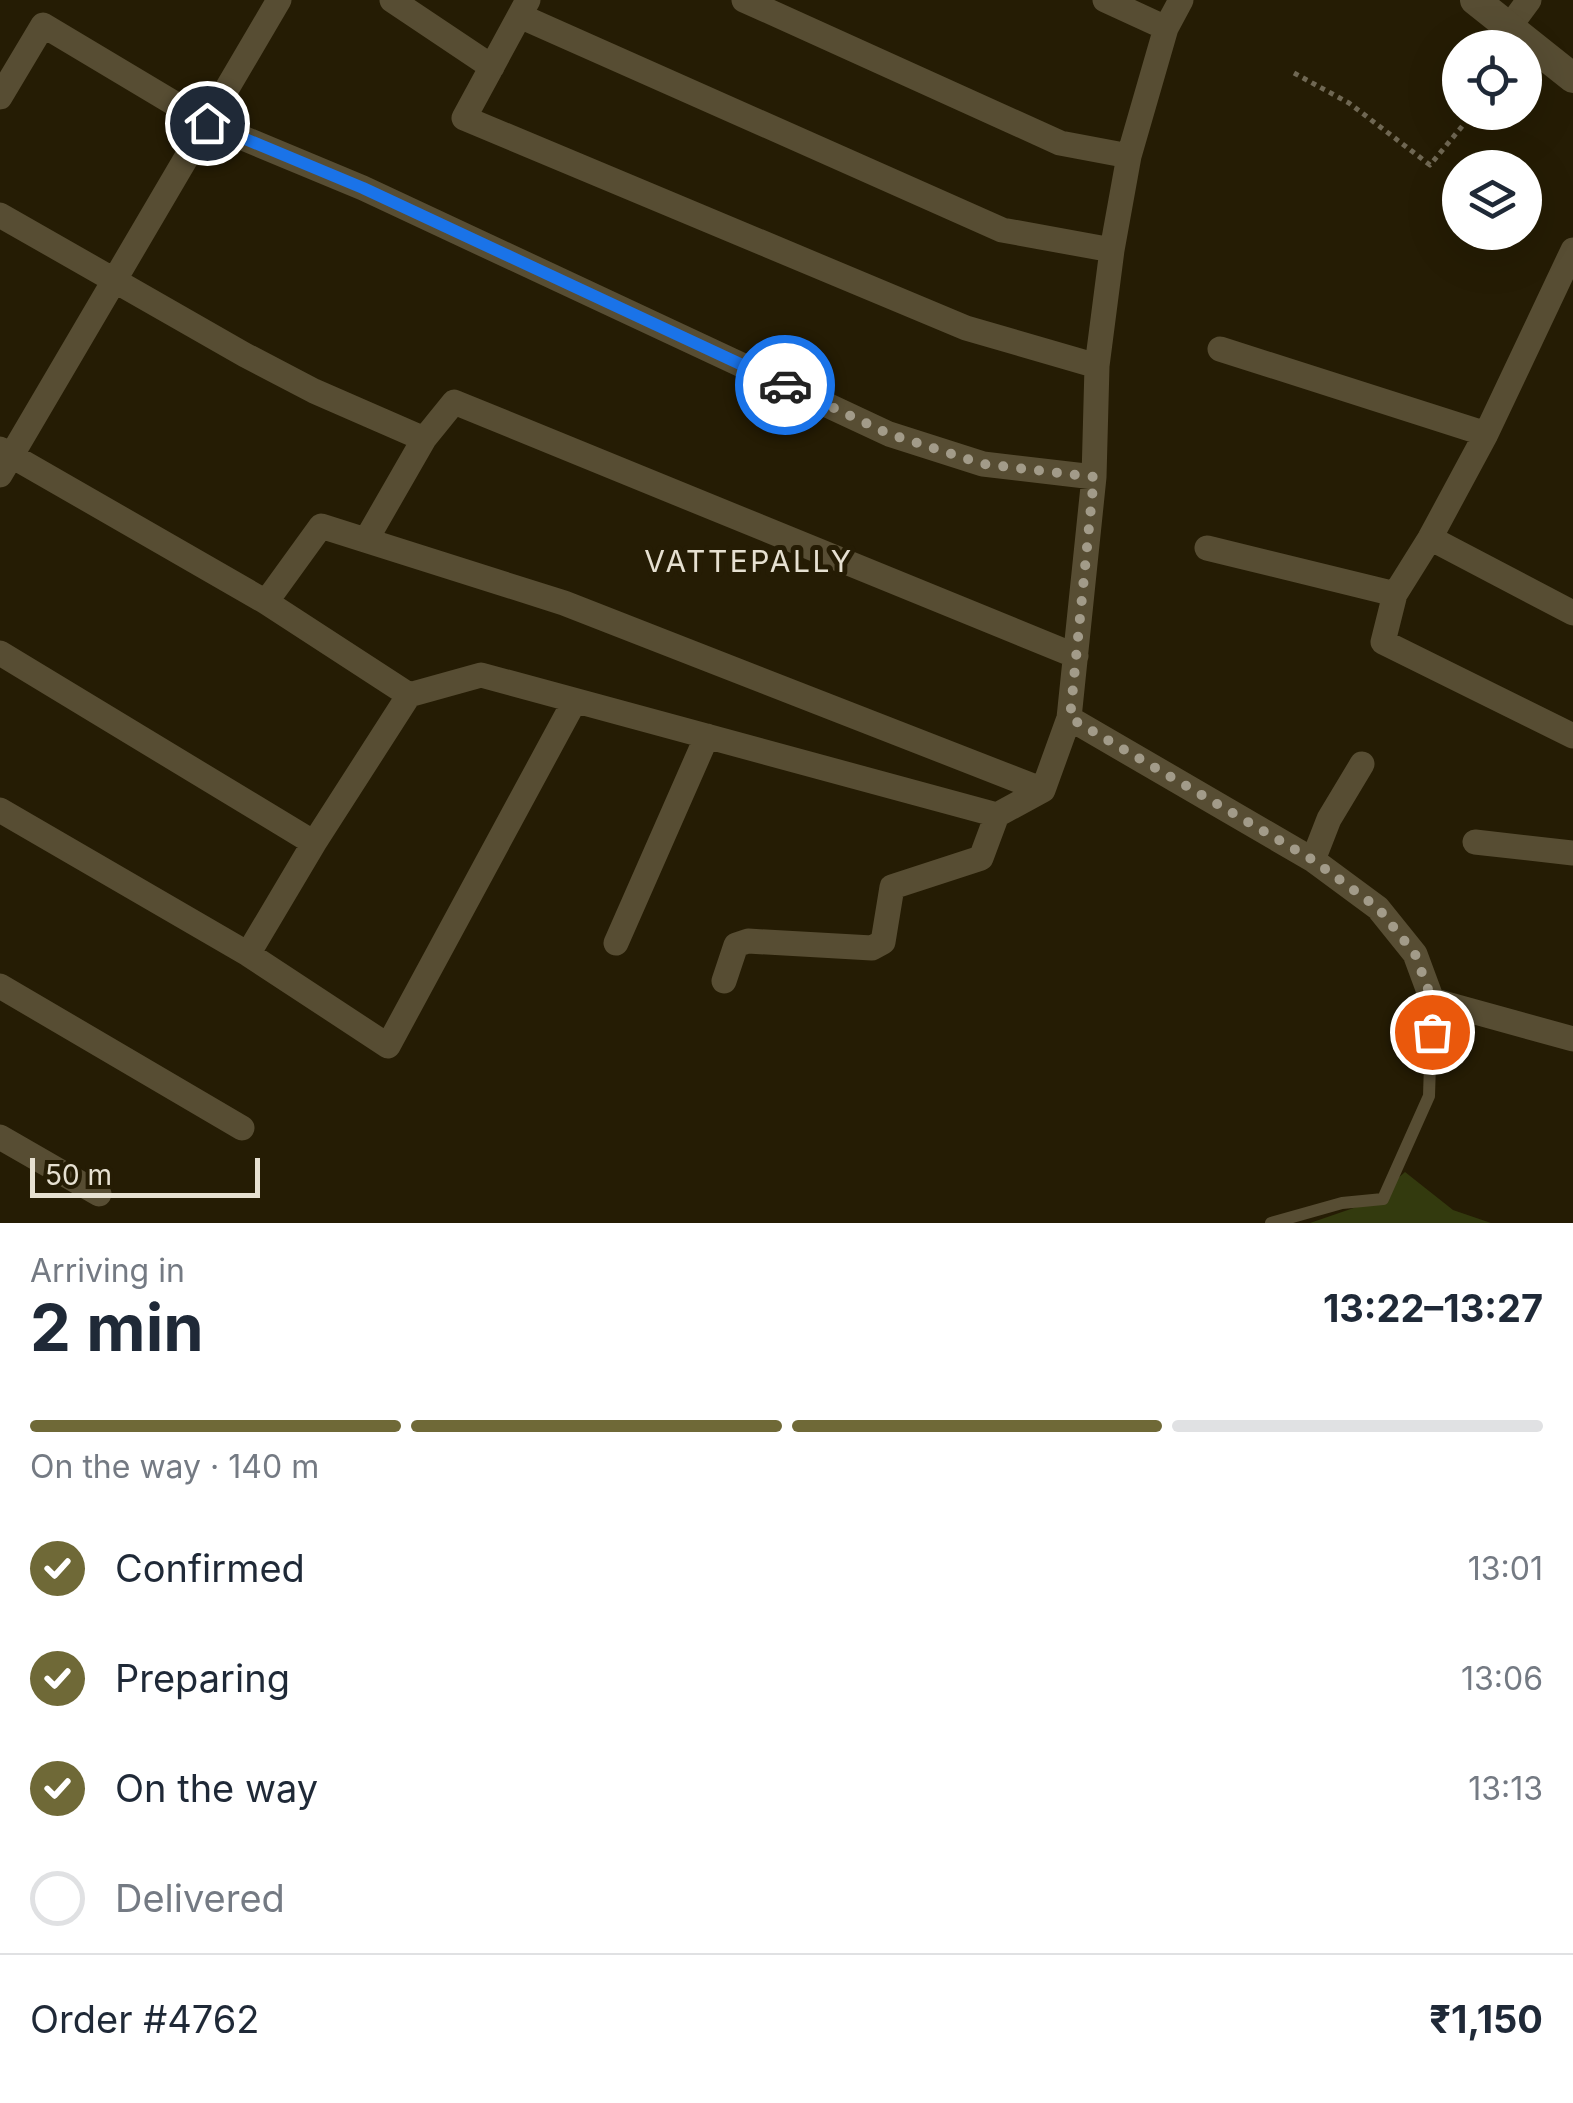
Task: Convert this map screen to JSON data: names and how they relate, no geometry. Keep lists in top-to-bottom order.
{
  "districts": ["VATTEPALLY"],
  "scale_bar": "50 m",
  "page": {
    "scale": "50 m",
    "heading": ["2 min", "Arriving in", "13:22–13:27"],
    "panel": ["Order #4762", "₹1,150"],
    "bar": "On the way · 140 m",
    "list": [
      ["Confirmed", "13:01"],
      ["Preparing", "13:06"],
      ["On the way", "13:13"],
      "Delivered"
    ]
  }
}
